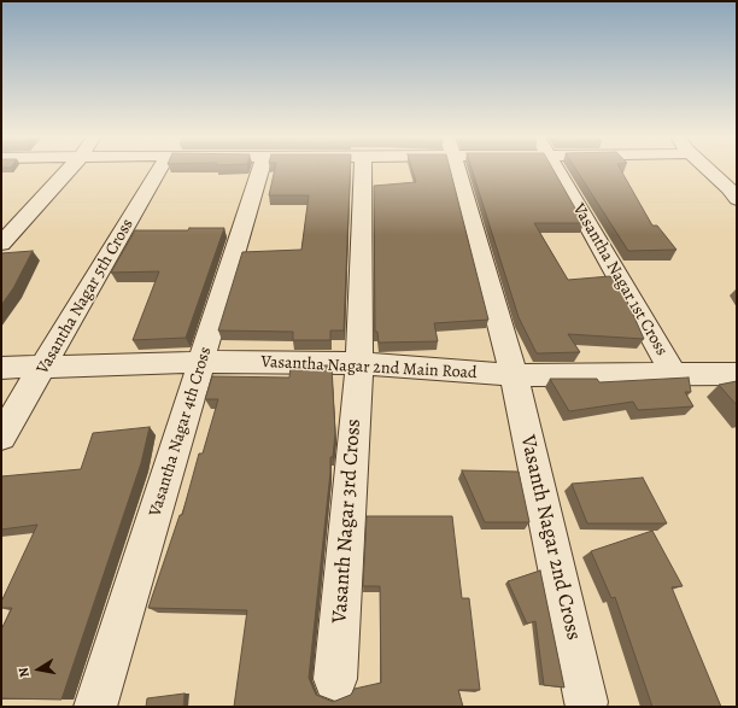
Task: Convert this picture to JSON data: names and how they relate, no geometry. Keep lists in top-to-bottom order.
{
  "streets": {
    "street": [
      "Vasantha Nagar 1st Cross",
      "Vasantha Nagar 5th Cross",
      "Vasantha Nagar 2nd Main Road",
      "Vasantha Nagar 4th Cross",
      "Vasanth Nagar 3rd Cross",
      "Vasanth Nagar 2nd Cross"
    ]
  },
  "crossings": [
    ["Vasantha Nagar 1st Cross", "Vasantha Nagar 2nd Main Road"],
    ["Vasantha Nagar 5th Cross", "Vasantha Nagar 2nd Main Road"],
    ["Vasantha Nagar 2nd Main Road", "Vasantha Nagar 4th Cross"],
    ["Vasantha Nagar 2nd Main Road", "Vasanth Nagar 3rd Cross"],
    ["Vasantha Nagar 2nd Main Road", "Vasanth Nagar 2nd Cross"]
  ],
  "north": "left"
}
